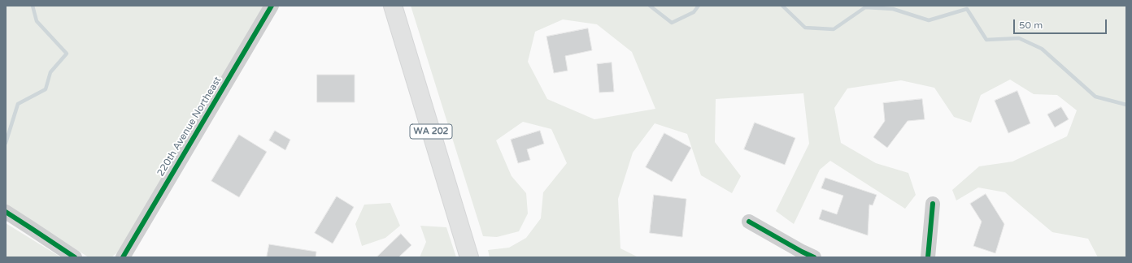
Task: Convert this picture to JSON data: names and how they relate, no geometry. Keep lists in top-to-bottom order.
{
  "streets": {
    "main road": ["WA 202"],
    "street": ["220th Avenue Northeast"]
  },
  "scale_bar": "50 m"
}
